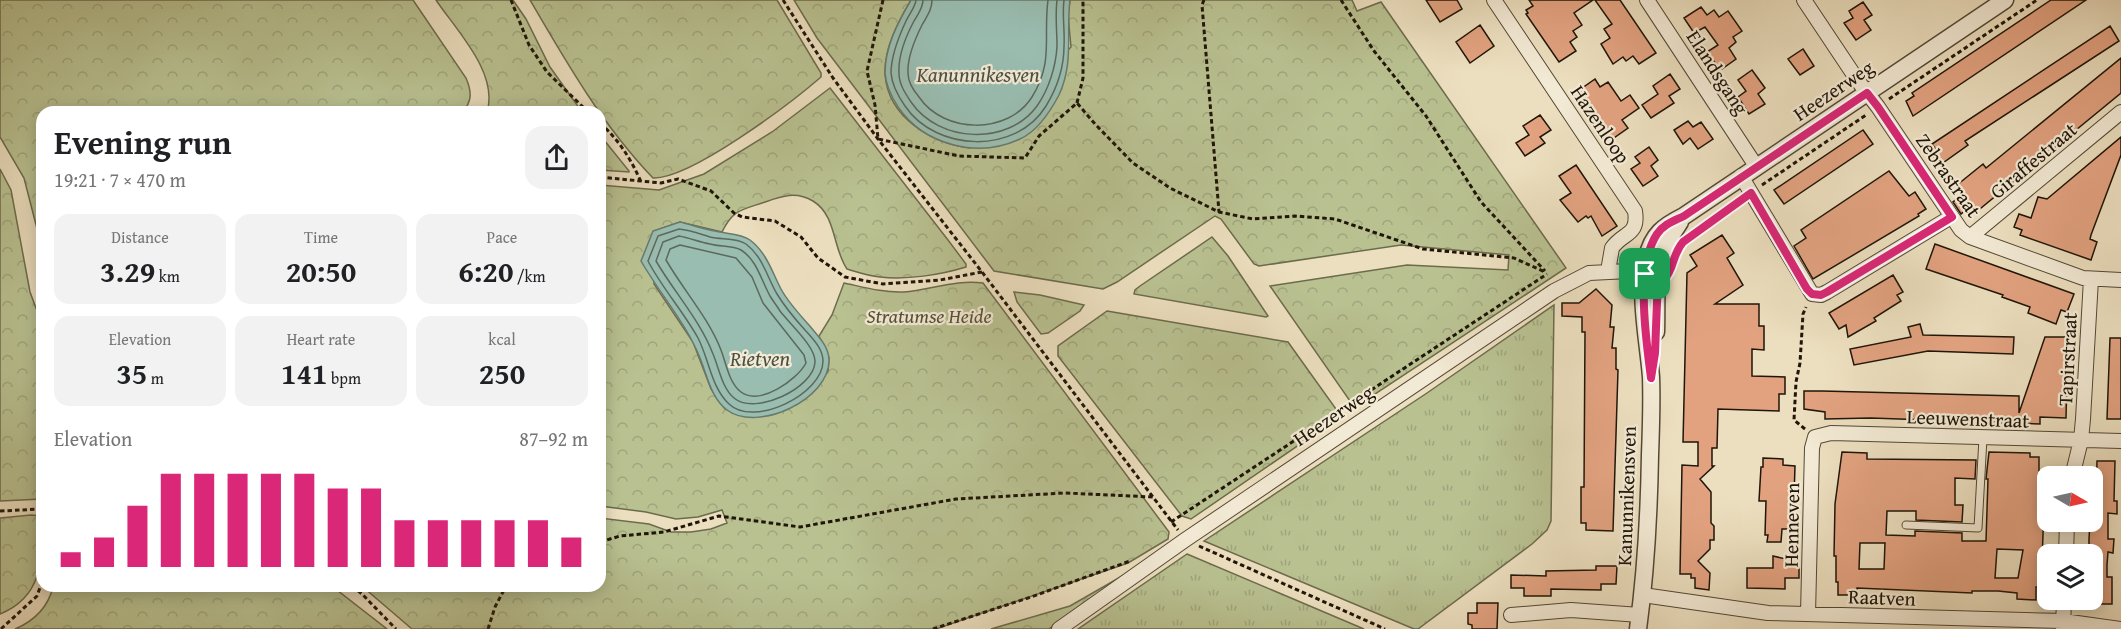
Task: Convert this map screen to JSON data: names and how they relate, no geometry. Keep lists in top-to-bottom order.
{
  "streets": {
    "street": [
      "Elandsgang",
      "Heezerweg",
      "Hazenloop",
      "Giraffestraat",
      "Zebrastraat",
      "Tapirstraat",
      "Leeuwenstraat",
      "Kanunnikensven",
      "Henneven",
      "Raatven"
    ]
  },
  "crossings": [
    ["Elandsgang", "Heezerweg"],
    ["Heezerweg", "Hazenloop"],
    ["Heezerweg", "Zebrastraat"],
    ["Heezerweg", "Kanunnikensven"],
    ["Giraffestraat", "Zebrastraat"],
    ["Zebrastraat", "Tapirstraat"],
    ["Tapirstraat", "Leeuwenstraat"],
    ["Leeuwenstraat", "Henneven"],
    ["Kanunnikensven", "Raatven"],
    ["Henneven", "Raatven"]
  ],
  "water": ["Kanunnikesven", "Rietven"],
  "parks": ["Stratumse Heide"],
  "north": "right",
  "page": {
    "heading": ["Evening run", "19:21 · 7 × 470 m"],
    "stats": [
      ["Distance", "3.29 km"],
      ["Time", "20:50"],
      ["Pace", "6:20 /km"],
      ["Elevation", "35 m"],
      ["Heart rate", "141 bpm"],
      ["kcal", "250"]
    ],
    "chart": ["Elevation", "87–92 m"]
  }
}
